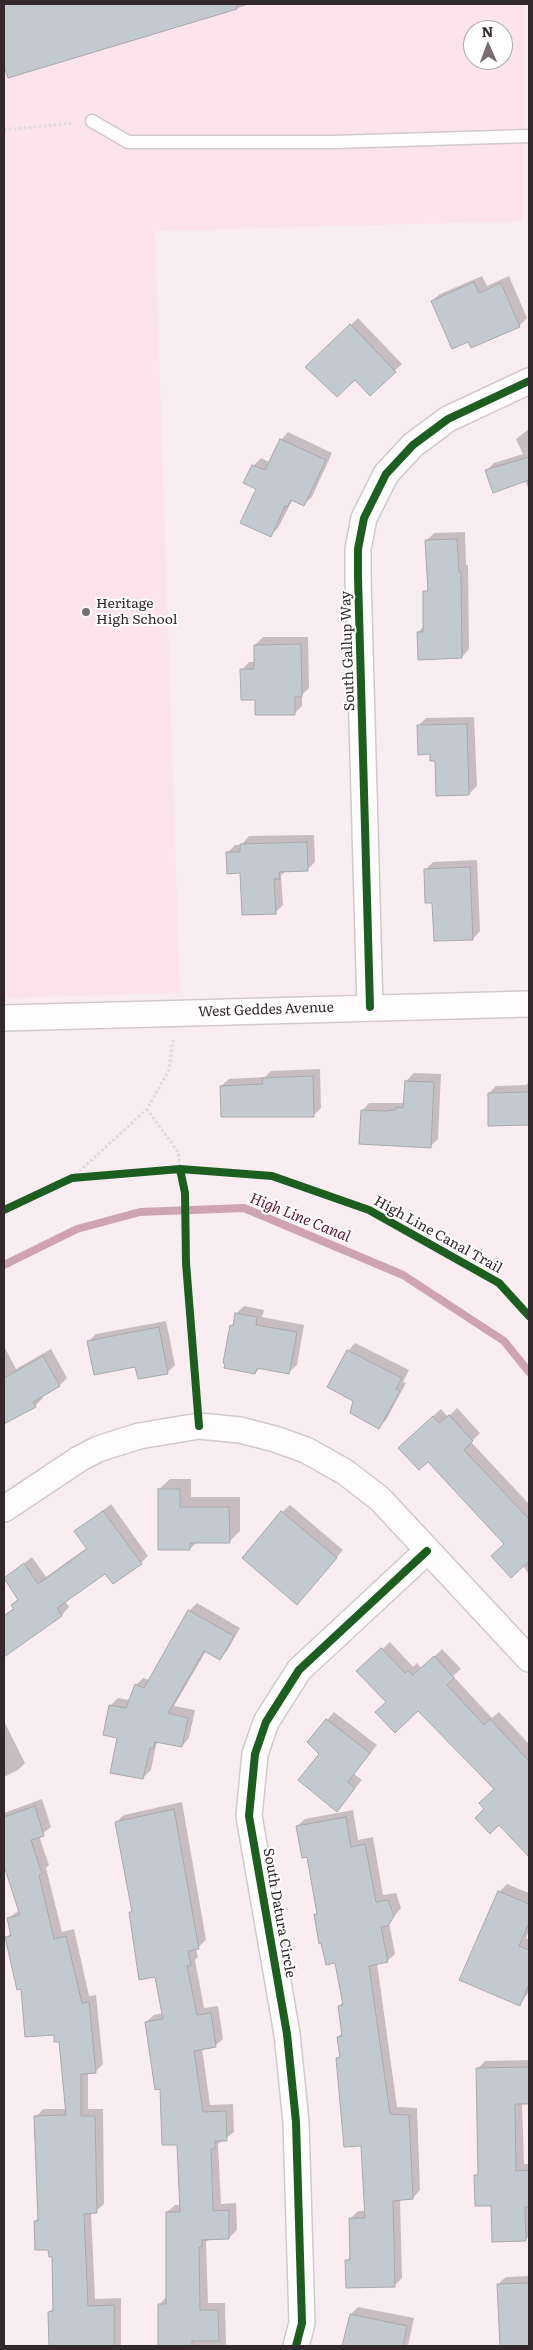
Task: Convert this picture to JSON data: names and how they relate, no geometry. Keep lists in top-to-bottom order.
{
  "streets": {
    "street": ["South Gallup Way", "West Geddes Avenue", "South Datura Circle"],
    "cycle path": ["High Line Canal Trail"]
  },
  "crossings": [
    ["South Gallup Way", "West Geddes Avenue"]
  ],
  "water": ["High Line Canal"],
  "places": ["Heritage High School"],
  "north": "top"
}
